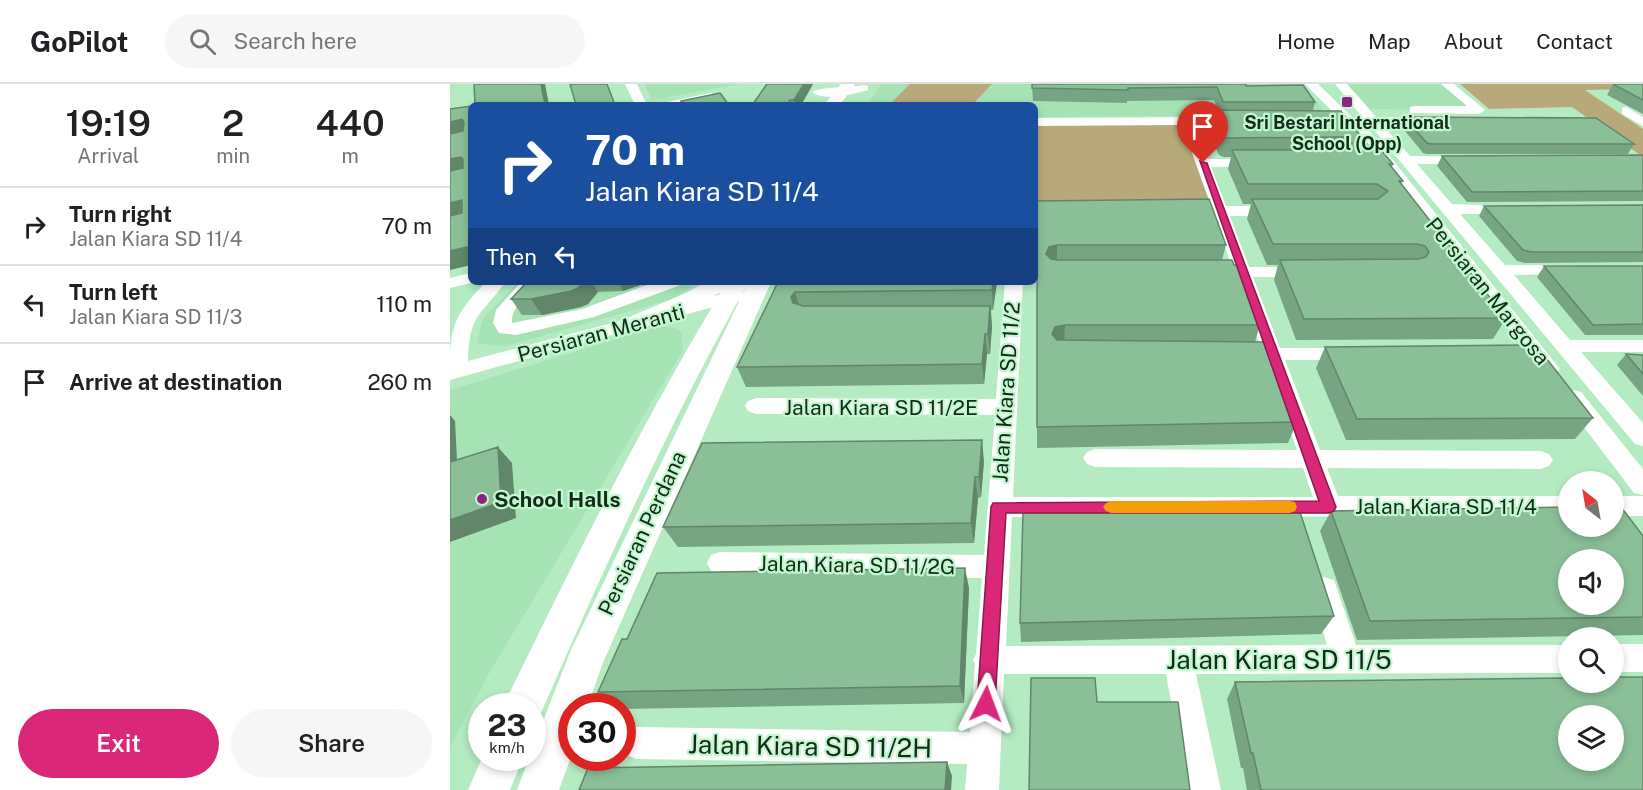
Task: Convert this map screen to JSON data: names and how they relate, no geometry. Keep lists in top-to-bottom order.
{
  "streets": {
    "main road": ["Persiaran Perdana"],
    "street": [
      "Persiaran Margosa",
      "Persiaran Meranti",
      "Jalan Kiara SD 11/2",
      "Jalan Kiara SD 11/2E",
      "Jalan Kiara SD 11/4",
      "Jalan Kiara SD 11/2G",
      "Jalan Kiara SD 11/5",
      "Jalan Kiara SD 11/2H"
    ]
  },
  "crossings": [
    ["Jalan Kiara SD 11/2", "Jalan Kiara SD 11/2E"],
    ["Jalan Kiara SD 11/2", "Jalan Kiara SD 11/4"],
    ["Jalan Kiara SD 11/2", "Jalan Kiara SD 11/2G"],
    ["Jalan Kiara SD 11/2", "Jalan Kiara SD 11/5"],
    ["Jalan Kiara SD 11/2", "Jalan Kiara SD 11/2H"]
  ],
  "places": {
    "transit": ["Sri Bestari International School (Opp)"],
    "other": ["School Halls"]
  },
  "north": "top left",
  "page": {
    "header": "GoPilot",
    "search": "Search here",
    "nav": [
      "Home",
      "Map",
      "About",
      "Contact"
    ],
    "eta": [
      "19:19",
      "Arrival",
      "2",
      "min",
      "440",
      "m"
    ],
    "turn": ["70 m", "Jalan Kiara SD 11/4"],
    "list": [
      {
        "name": "Turn right",
        "note": "Jalan Kiara SD 11/4",
        "value": "70 m"
      },
      {
        "name": "Turn left",
        "note": "Jalan Kiara SD 11/3",
        "value": "110 m"
      },
      {
        "name": "Arrive at destination",
        "value": "260 m"
      }
    ],
    "then": "Then",
    "speed": "23 km/h",
    "limit": "30",
    "buttons": ["Exit", "Share"]
  }
}
